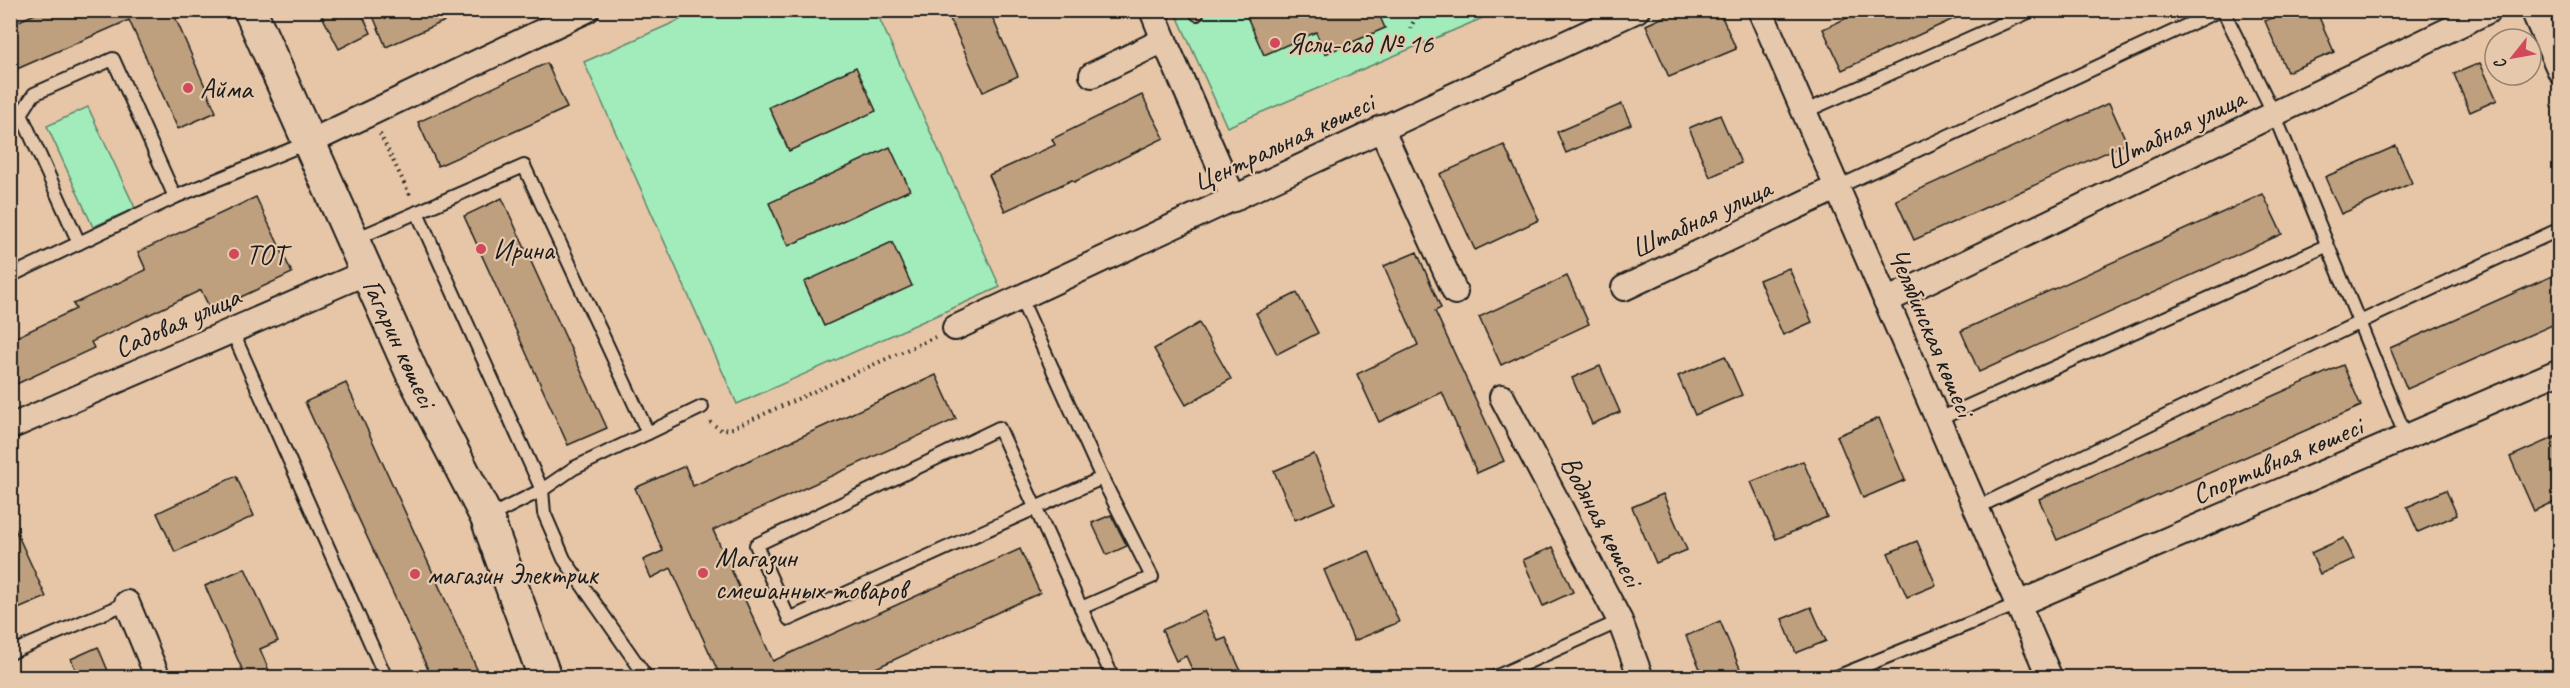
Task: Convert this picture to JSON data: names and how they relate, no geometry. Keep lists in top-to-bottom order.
{
  "streets": {
    "street": [
      "Штабная улица",
      "Центральная көшесі",
      "Садовая улица",
      "Челябинская көшесі",
      "Гагарин көшесі",
      "Спортивная көшесі",
      "Водяная көшесі"
    ]
  },
  "crossings": [
    ["Штабная улица", "Челябинская көшесі"],
    ["Садовая улица", "Гагарин көшесі"],
    ["Челябинская көшесі", "Спортивная көшесі"]
  ],
  "places": [
    "Ясли-сад № 16",
    "Айма",
    "Ирина",
    "ТОТ",
    "Магазин смешанных товаров",
    "магазин Электрик"
  ],
  "north": "bottom left"
}
